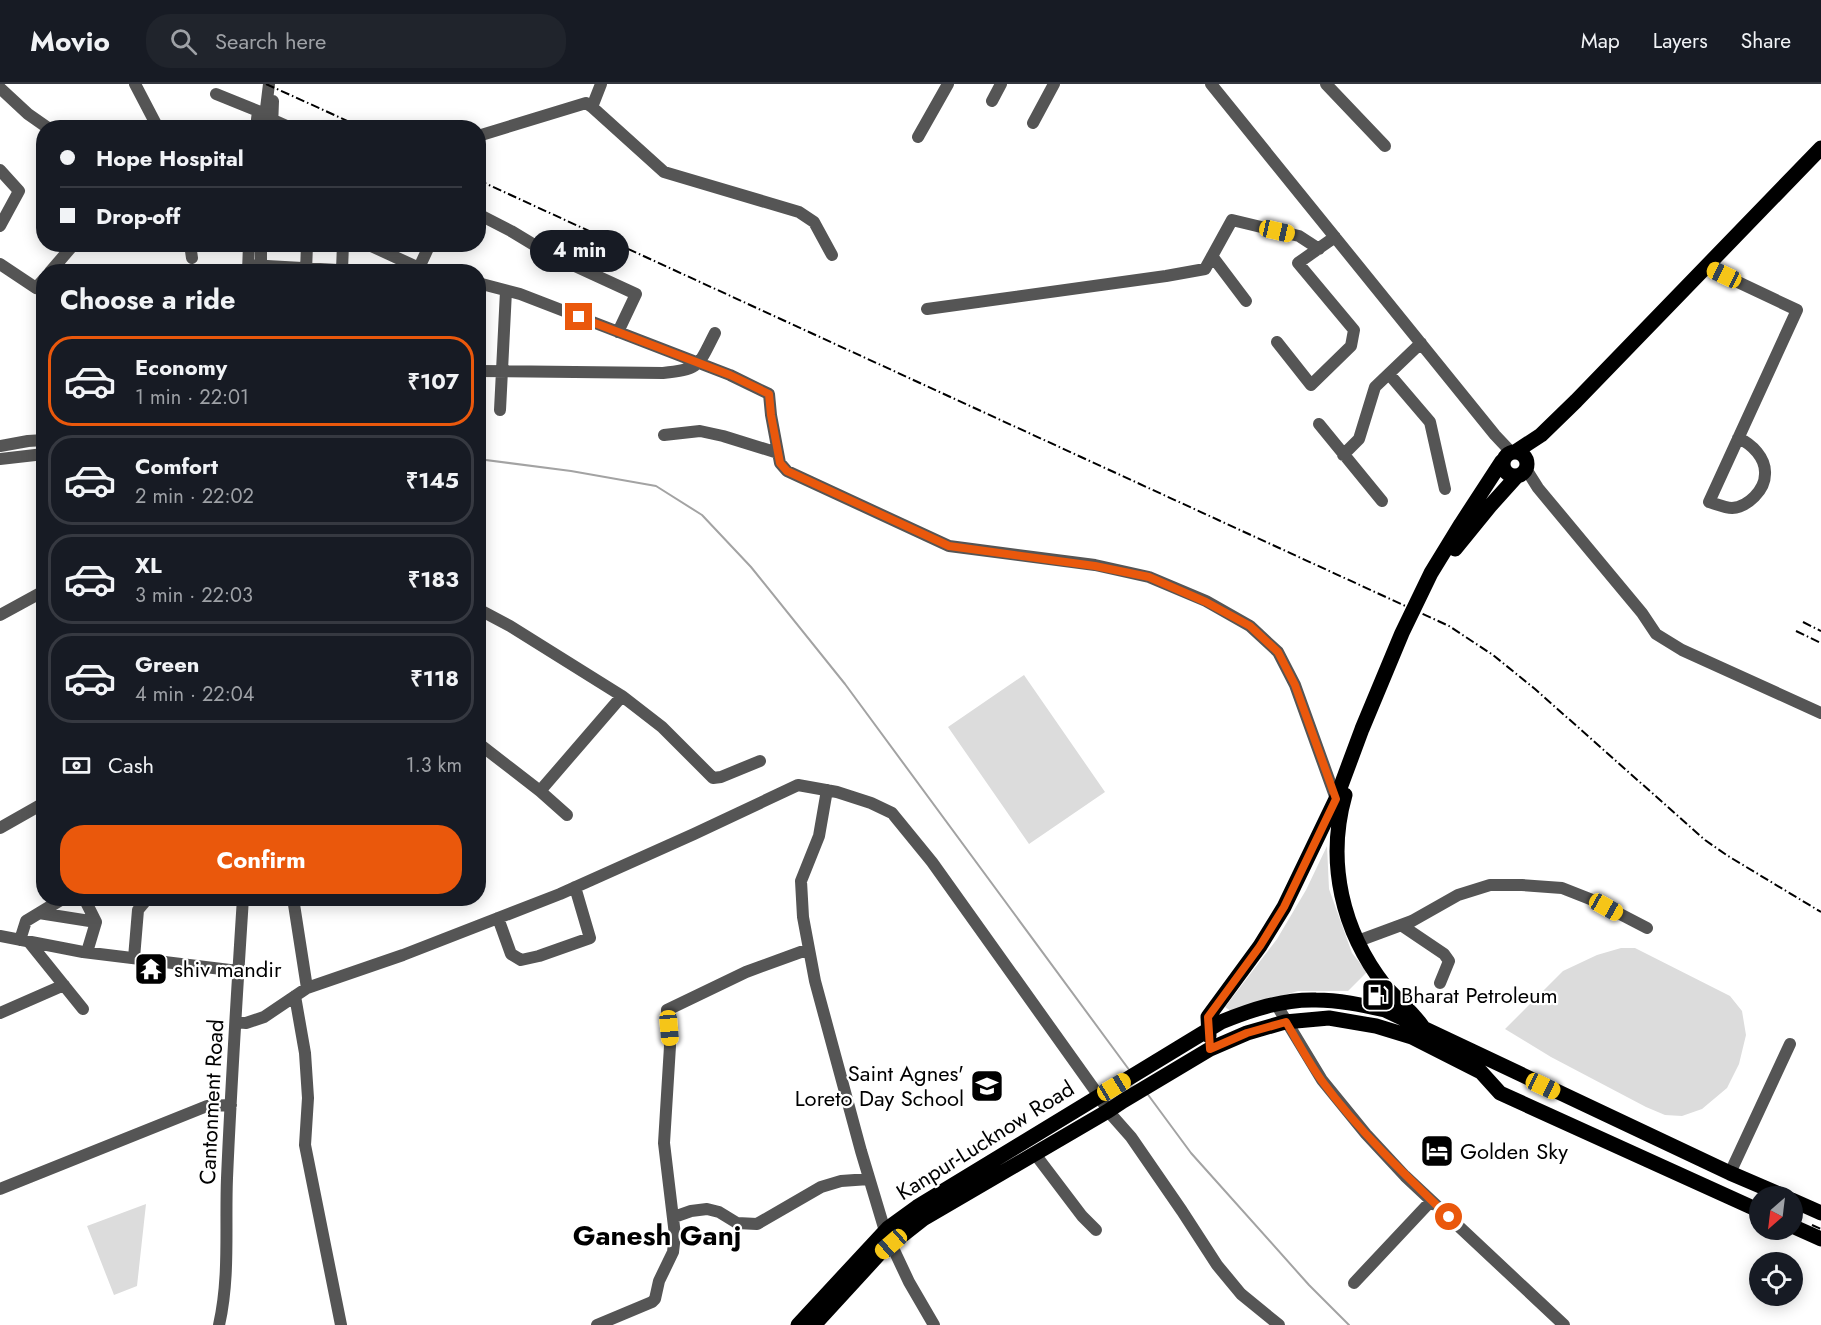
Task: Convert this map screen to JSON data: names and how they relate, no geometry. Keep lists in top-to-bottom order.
{
  "streets": {
    "main road": ["Kanpur-Lucknow Road"],
    "street": ["Cantonment Road"]
  },
  "districts": ["Ganesh Ganj"],
  "places": {
    "temple": ["shiv mandir"],
    "fuel station": ["Bharat Petroleum"],
    "school or university": ["Saint Agnes' Loreto Day School"],
    "hotel": ["Golden Sky"]
  },
  "north": "bottom left",
  "page": {
    "header": "Movio",
    "search": "Search here",
    "nav": ["Map", "Layers", "Share"],
    "banner": ["Hope Hospital", "Drop-off"],
    "bubble": "4 min",
    "heading": "Choose a ride",
    "list": [
      {
        "name": "Economy",
        "note": "1 min · 22:01",
        "value": "₹107"
      },
      {
        "name": "Comfort",
        "note": "2 min · 22:02",
        "value": "₹145"
      },
      {
        "name": "XL",
        "note": "3 min · 22:03",
        "value": "₹183"
      },
      {
        "name": "Green",
        "note": "4 min · 22:04",
        "value": "₹118"
      }
    ],
    "pay": ["Cash", "1.3 km"],
    "buttons": "Confirm"
  }
}
